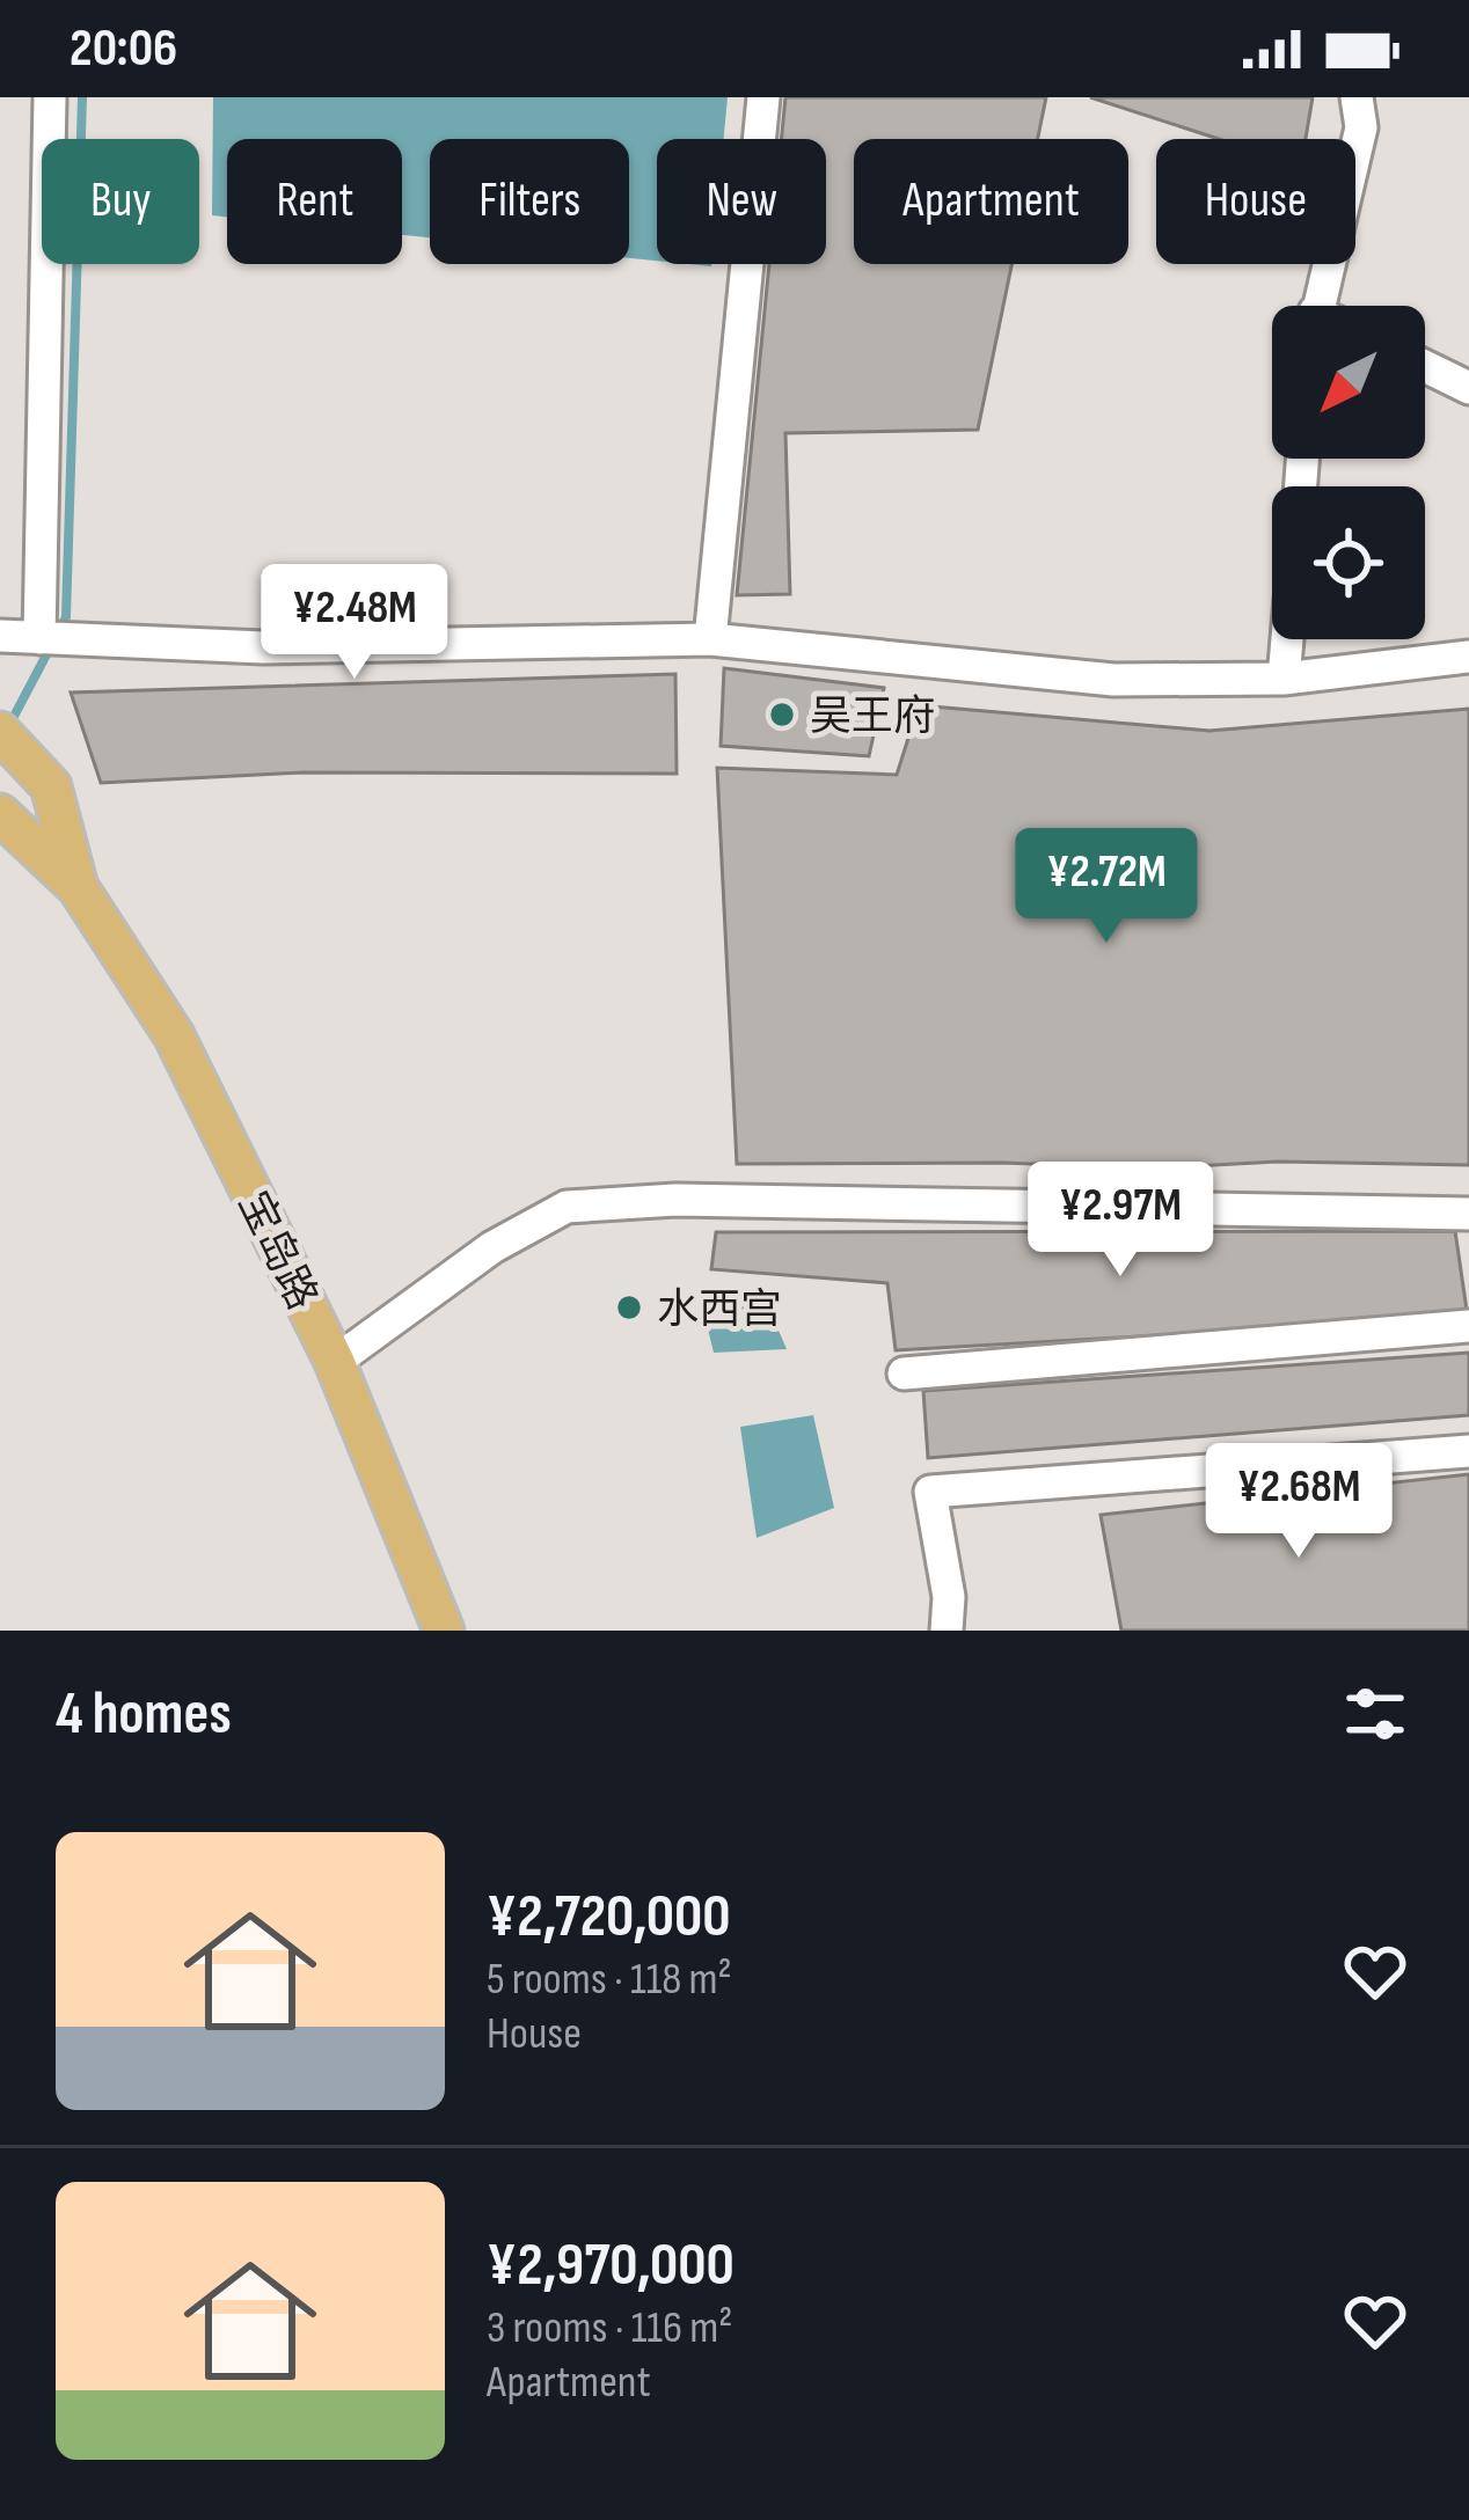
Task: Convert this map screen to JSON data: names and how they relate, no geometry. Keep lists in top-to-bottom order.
{
  "streets": {
    "main road": ["宝岛路"]
  },
  "places": ["吴王府", "水西宫"],
  "north": "bottom left",
  "page": {
    "status": "20:06",
    "chip": [
      "Buy",
      "Rent",
      "Filters",
      "New",
      "Apartment",
      "House"
    ],
    "price": [
      "¥2.48M",
      "¥2.72M",
      "¥2.97M",
      "¥2.68M"
    ],
    "heading": "4 homes",
    "list": [
      {
        "name": "¥2,720,000",
        "note": "5 rooms · 118 m² · House"
      },
      {
        "name": "¥2,970,000",
        "note": "3 rooms · 116 m² · Apartment"
      }
    ]
  }
}
